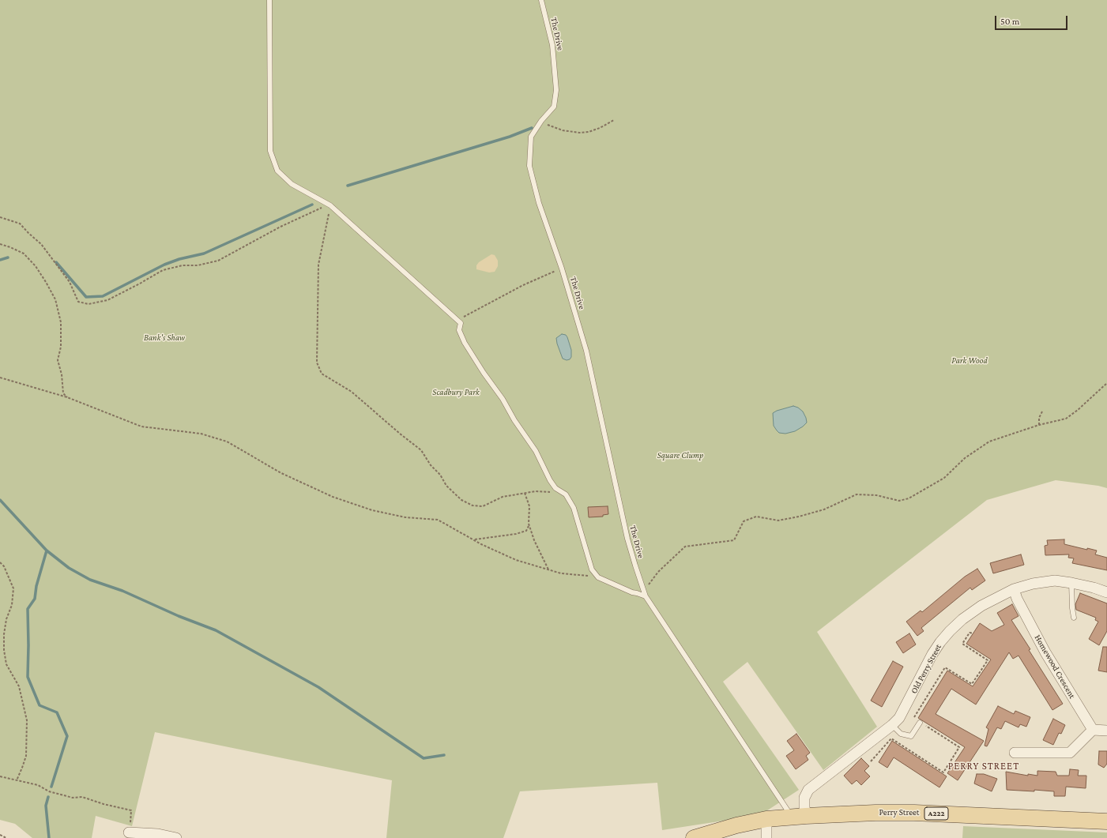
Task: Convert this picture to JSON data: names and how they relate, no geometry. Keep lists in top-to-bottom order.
{
  "streets": {
    "main road": ["Perry Street", "A222"],
    "street": ["Homewood Crescent", "Old Perry Street"],
    "lane": ["The Drive"]
  },
  "crossings": [
    ["The Drive", "Old Perry Street"],
    ["The Drive", "Perry Street"],
    ["Homewood Crescent", "Old Perry Street"],
    ["Old Perry Street", "Perry Street"]
  ],
  "districts": ["PERRY STREET"],
  "parks": [
    "Bank's Shaw",
    "Park Wood",
    "Scadbury Park",
    "Square Clump"
  ],
  "scale_bar": "50 m"
}
